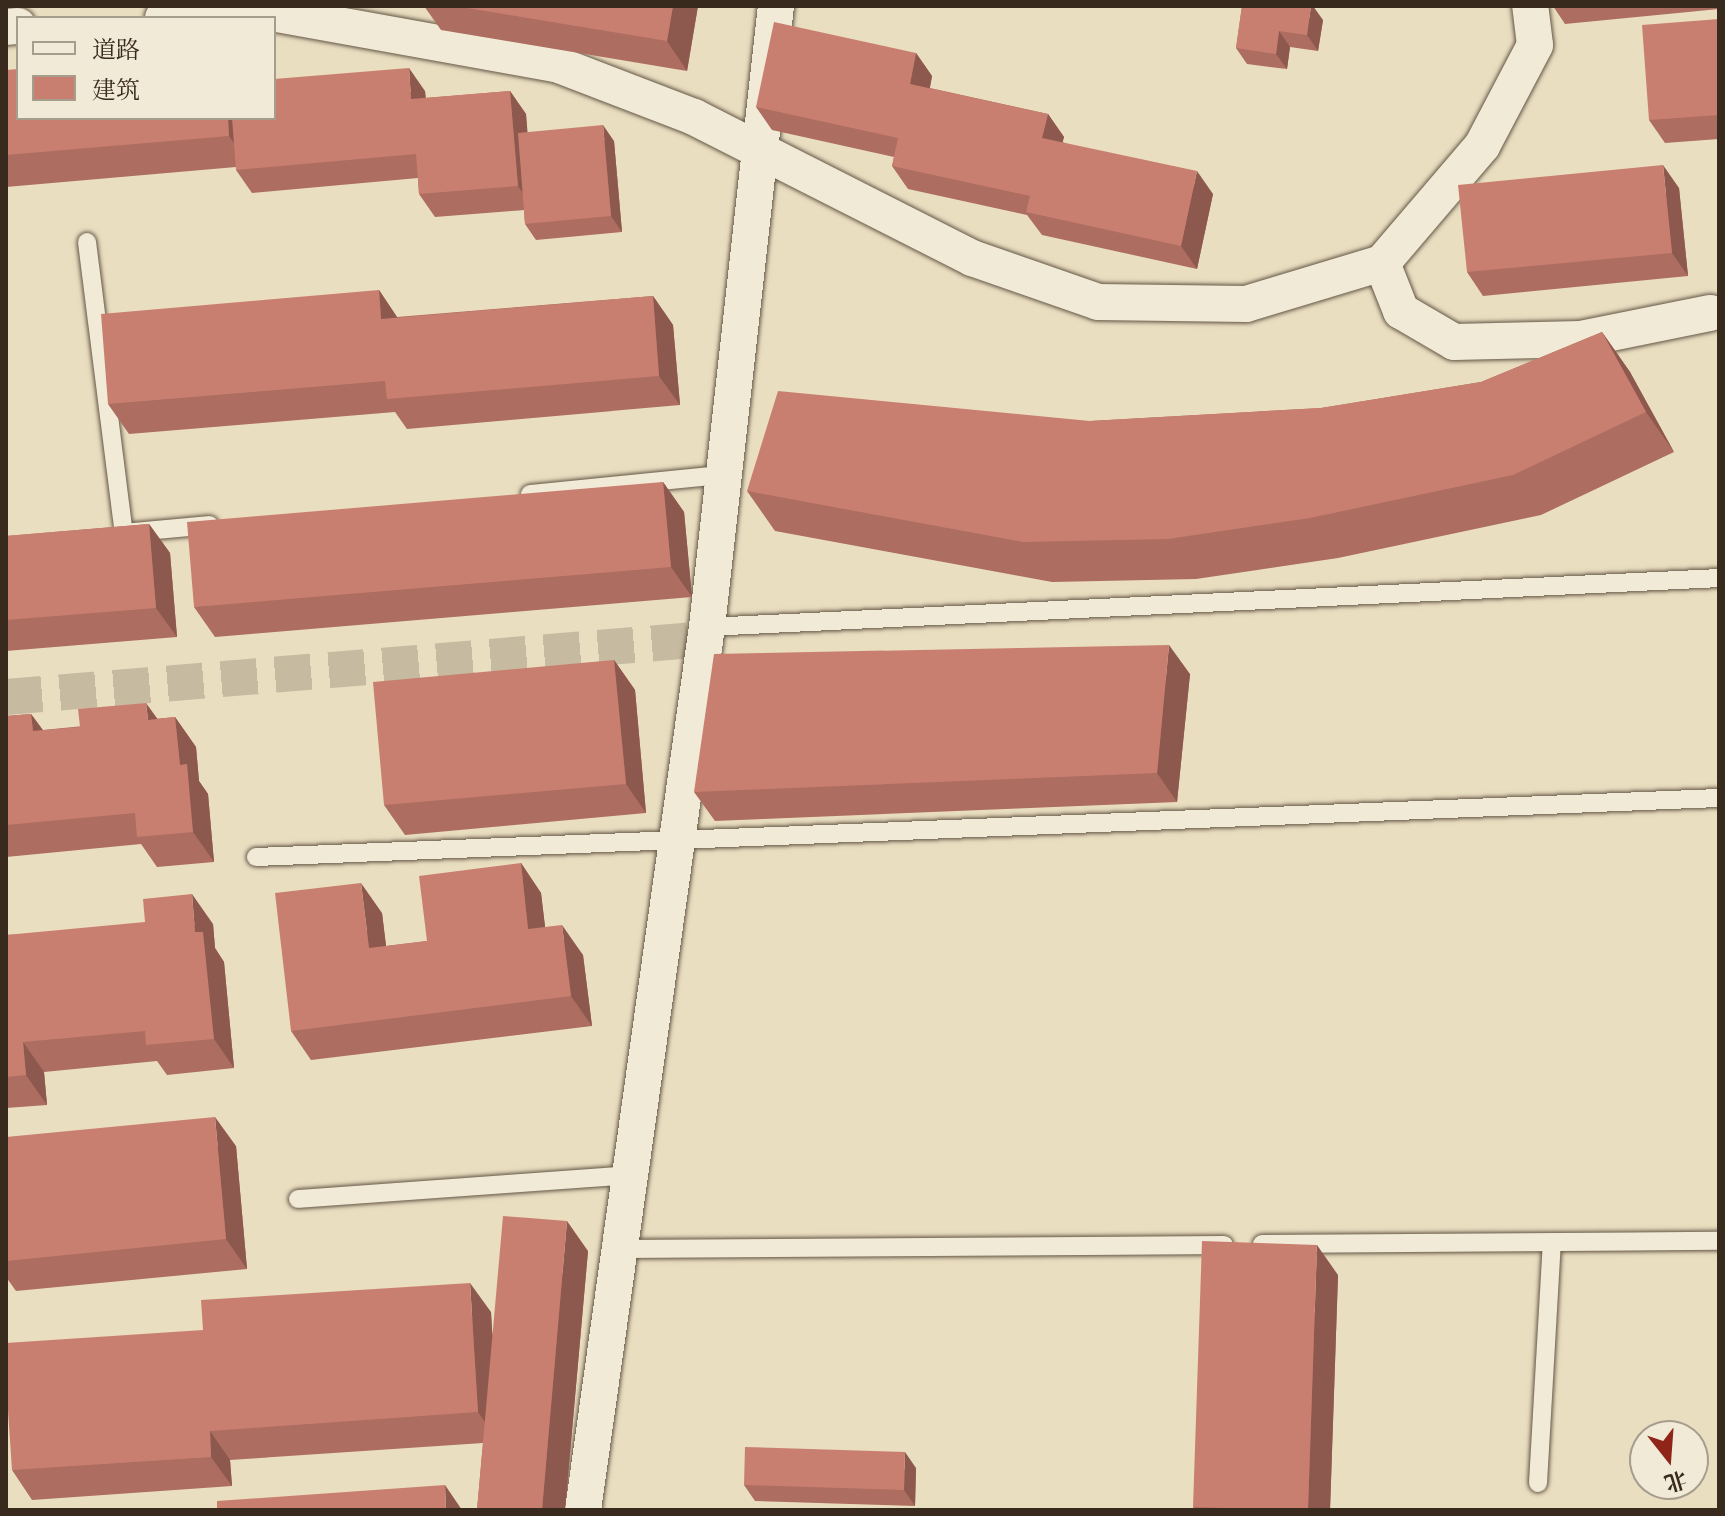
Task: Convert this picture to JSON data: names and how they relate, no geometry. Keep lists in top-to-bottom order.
{
  "legend": ["道路", "建筑"],
  "north": "bottom"
}
